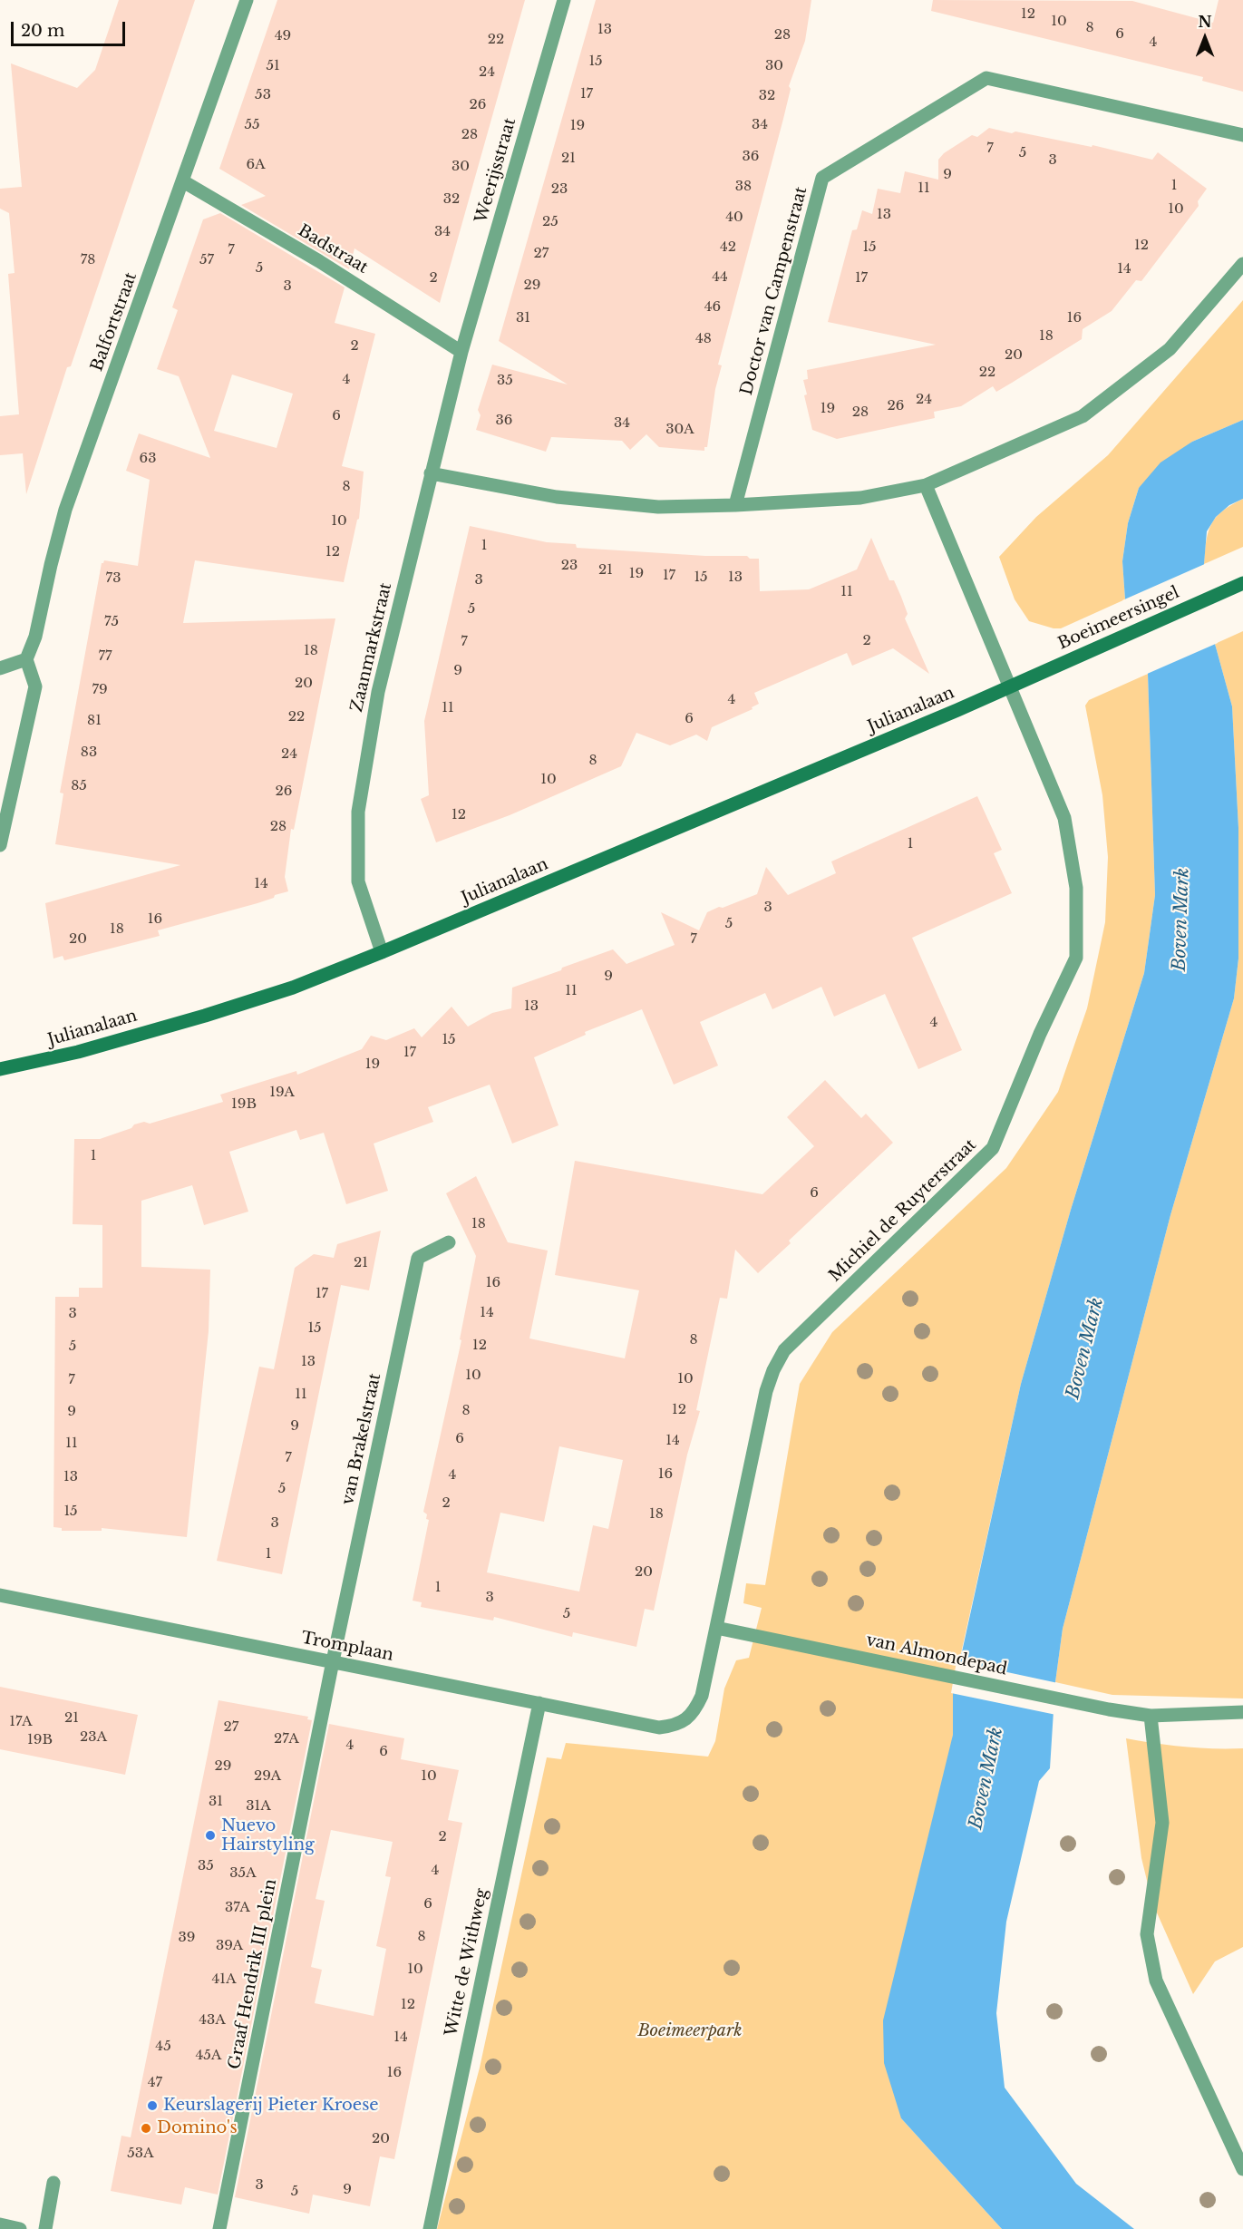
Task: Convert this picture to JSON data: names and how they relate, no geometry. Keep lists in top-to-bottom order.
{
  "streets": {
    "main road": ["Boeimeersingel", "Julianalaan"],
    "street": [
      "Weerijsstraat",
      "Badstraat",
      "Doctor van Campenstraat",
      "Balfortstraat",
      "Zaanmarkstraat",
      "Michiel de Ruyterstraat",
      "van Brakelstraat",
      "Tromplaan",
      "van Almondepad",
      "Witte de Withweg",
      "Graaf Hendrik III plein"
    ]
  },
  "crossings": [
    ["Weerijsstraat", "Badstraat"],
    ["Weerijsstraat", "Zaanmarkstraat"],
    ["Badstraat", "Balfortstraat"],
    ["Badstraat", "Zaanmarkstraat"],
    ["Boeimeersingel", "Julianalaan"],
    ["Boeimeersingel", "Michiel de Ruyterstraat"],
    ["Zaanmarkstraat", "Julianalaan"],
    ["Julianalaan", "Michiel de Ruyterstraat"],
    ["Michiel de Ruyterstraat", "Tromplaan"],
    ["Michiel de Ruyterstraat", "van Almondepad"],
    ["van Brakelstraat", "Tromplaan"],
    ["van Brakelstraat", "Graaf Hendrik III plein"],
    ["Tromplaan", "Witte de Withweg"],
    ["Tromplaan", "Graaf Hendrik III plein"]
  ],
  "water": ["Boven Mark"],
  "parks": ["Boeimeerpark"],
  "places": ["Nuevo Hairstyling", "Keurslagerij Pieter Kroese", "Domino's"],
  "house_numbers": [
    "12",
    "10",
    "8",
    "13",
    "6",
    "28",
    "49",
    "22",
    "4",
    "15",
    "51",
    "30",
    "24",
    "17",
    "53",
    "32",
    "26",
    "55",
    "34",
    "19",
    "28",
    "7",
    "5",
    "36",
    "21",
    "3",
    "6A",
    "30",
    "9",
    "1",
    "38",
    "11",
    "23",
    "32",
    "10",
    "13",
    "40",
    "25",
    "34",
    "12",
    "42",
    "15",
    "7",
    "27",
    "78",
    "57",
    "5",
    "14",
    "44",
    "2",
    "17",
    "29",
    "3",
    "46",
    "31",
    "16",
    "18",
    "48",
    "2",
    "20",
    "22",
    "4",
    "35",
    "24",
    "26",
    "19",
    "28",
    "6",
    "36",
    "34",
    "30A",
    "63",
    "8",
    "10",
    "1",
    "12",
    "23",
    "21",
    "19",
    "17",
    "15",
    "13",
    "73",
    "3",
    "11",
    "5",
    "75",
    "2",
    "7",
    "18",
    "77",
    "9",
    "20",
    "79",
    "4",
    "11",
    "22",
    "6",
    "81",
    "83",
    "24",
    "8",
    "10",
    "85",
    "26",
    "12",
    "28",
    "1",
    "14",
    "3",
    "16",
    "5",
    "18",
    "20",
    "7",
    "9",
    "11",
    "13",
    "4",
    "15",
    "17",
    "19",
    "19A",
    "19B",
    "1",
    "6",
    "18",
    "21",
    "16",
    "17",
    "14",
    "3",
    "15",
    "8",
    "12",
    "5",
    "13",
    "10",
    "10",
    "7",
    "11",
    "12",
    "8",
    "9",
    "9",
    "6",
    "14",
    "11",
    "7",
    "16",
    "4",
    "13",
    "5",
    "2",
    "15",
    "18",
    "3",
    "1",
    "20",
    "1",
    "3",
    "5",
    "21",
    "17A",
    "27",
    "23A",
    "27A",
    "19B",
    "4",
    "6",
    "29",
    "29A",
    "10",
    "31",
    "31A",
    "2",
    "35",
    "4",
    "35A",
    "6",
    "37A",
    "8",
    "39",
    "39A",
    "10",
    "41A",
    "12",
    "43A",
    "14",
    "45",
    "45A",
    "16",
    "47",
    "20",
    "53A",
    "3",
    "9",
    "5"
  ],
  "scale_bar": "20 m",
  "north": "top"
}
